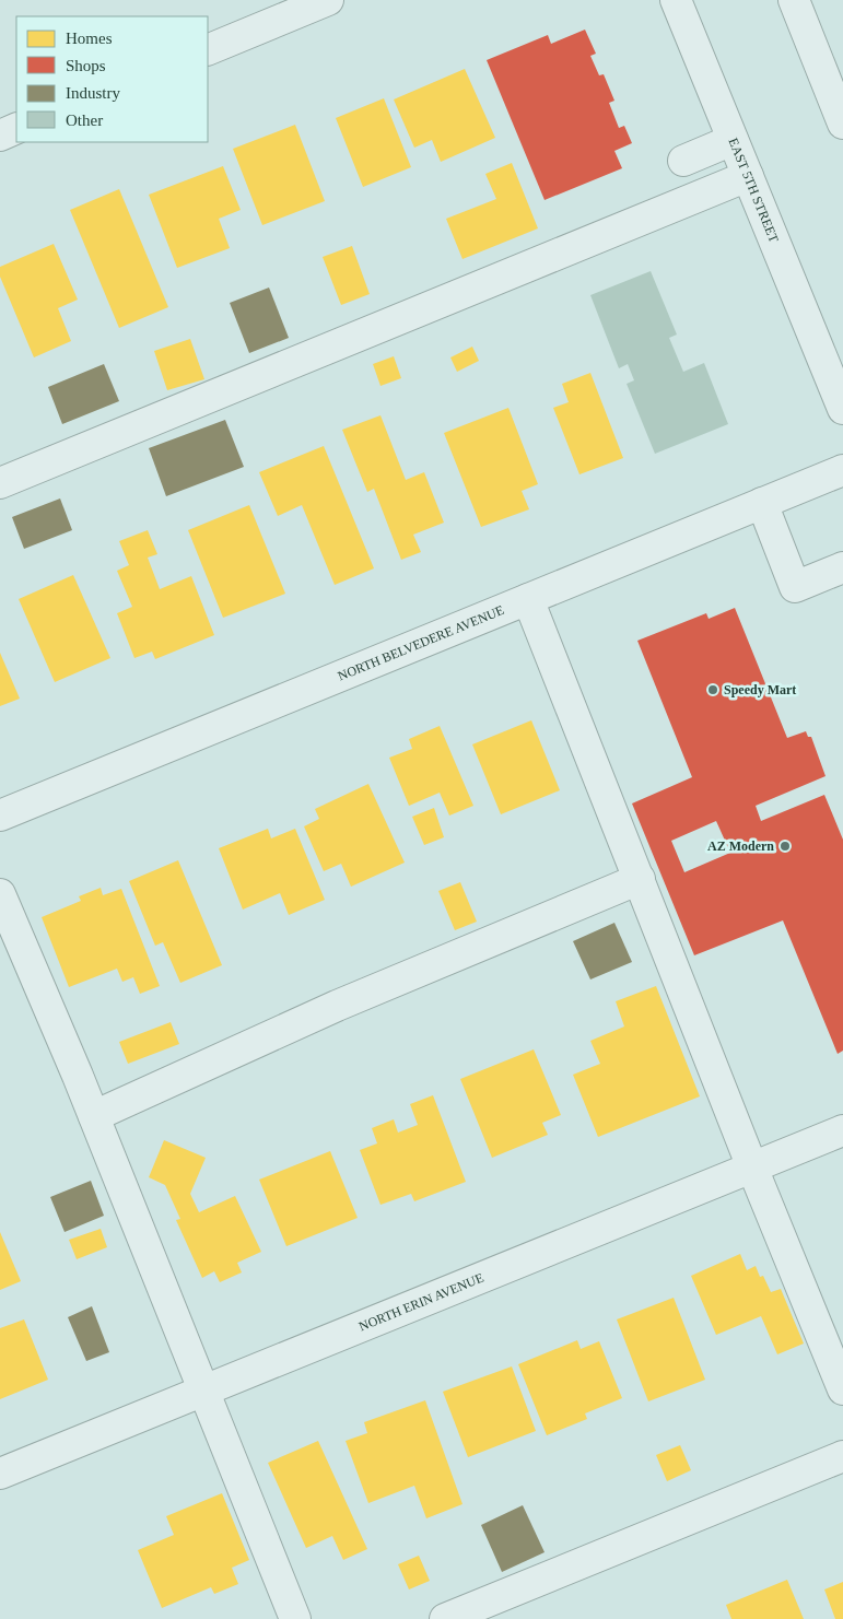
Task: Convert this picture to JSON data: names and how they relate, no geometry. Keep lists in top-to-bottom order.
{
  "streets": {
    "street": ["EAST 5TH STREET", "NORTH BELVEDERE AVENUE", "NORTH ERIN AVENUE"]
  },
  "places": ["Speedy Mart", "AZ Modern"],
  "legend": [
    "Homes",
    "Shops",
    "Industry",
    "Other"
  ]
}
